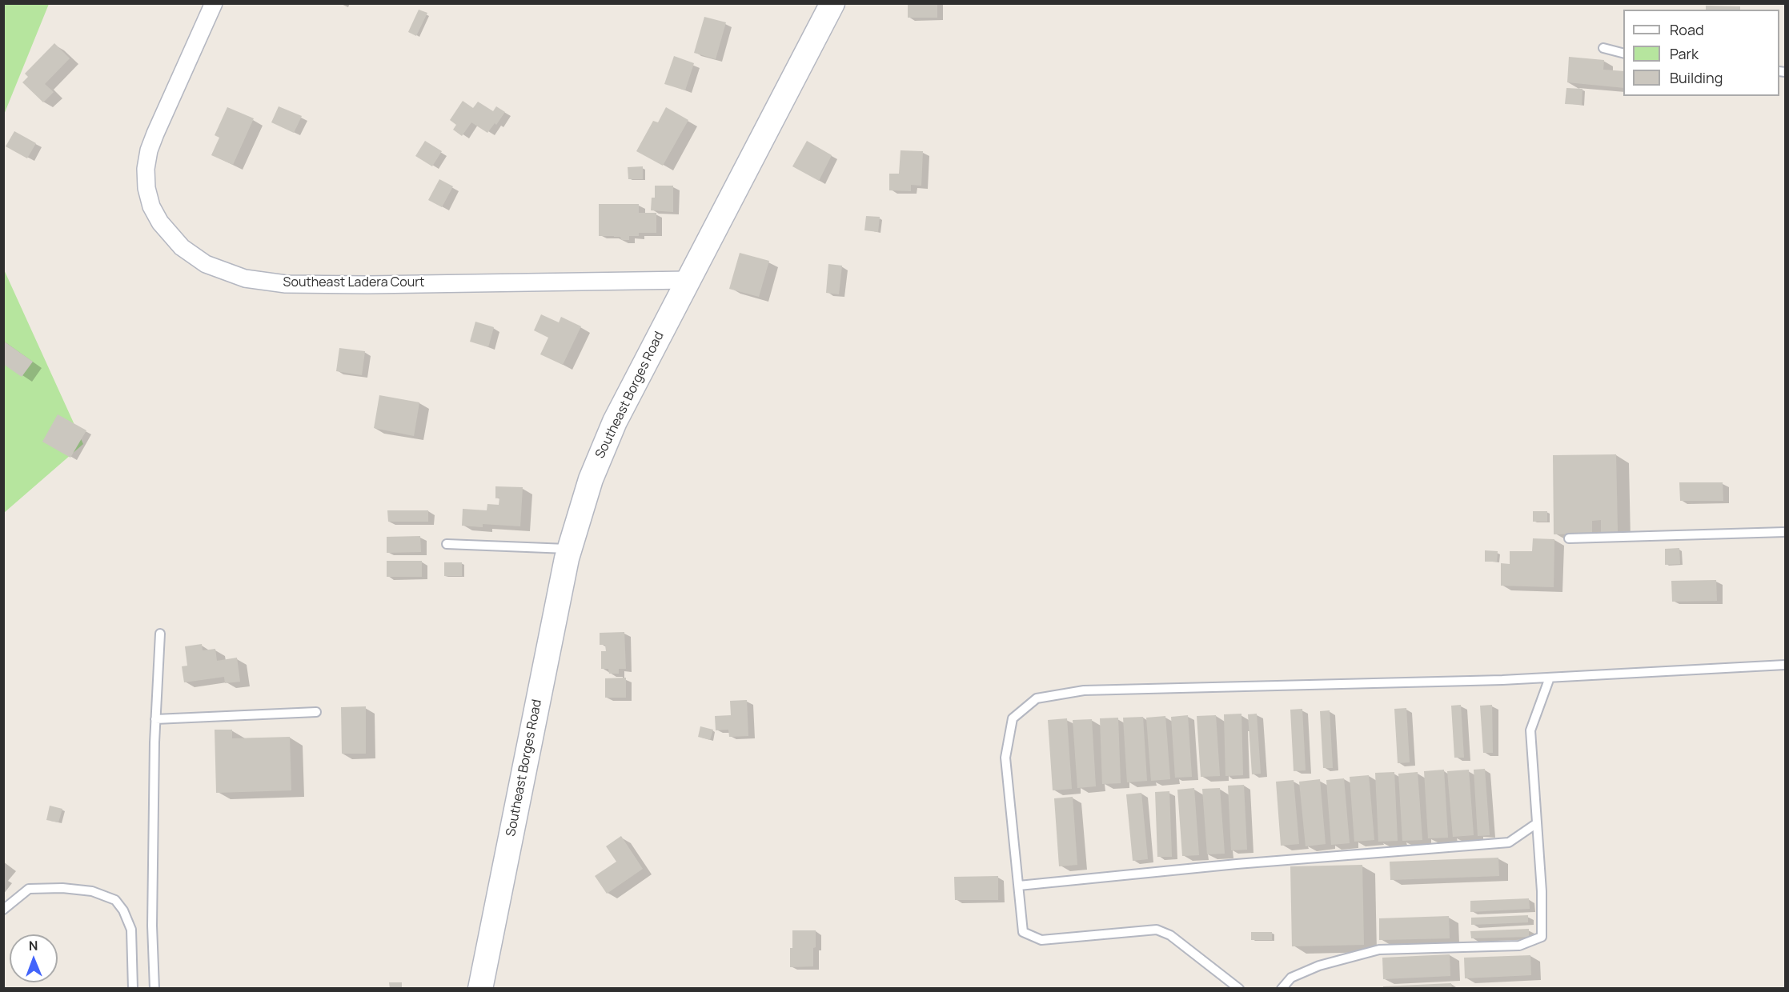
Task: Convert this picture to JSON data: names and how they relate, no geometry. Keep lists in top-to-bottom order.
{
  "streets": {
    "street": ["Southeast Ladera Court", "Southeast Borges Road"]
  },
  "crossings": [
    ["Southeast Ladera Court", "Southeast Borges Road"]
  ],
  "legend": ["Road", "Park", "Building"],
  "north": "top"
}
